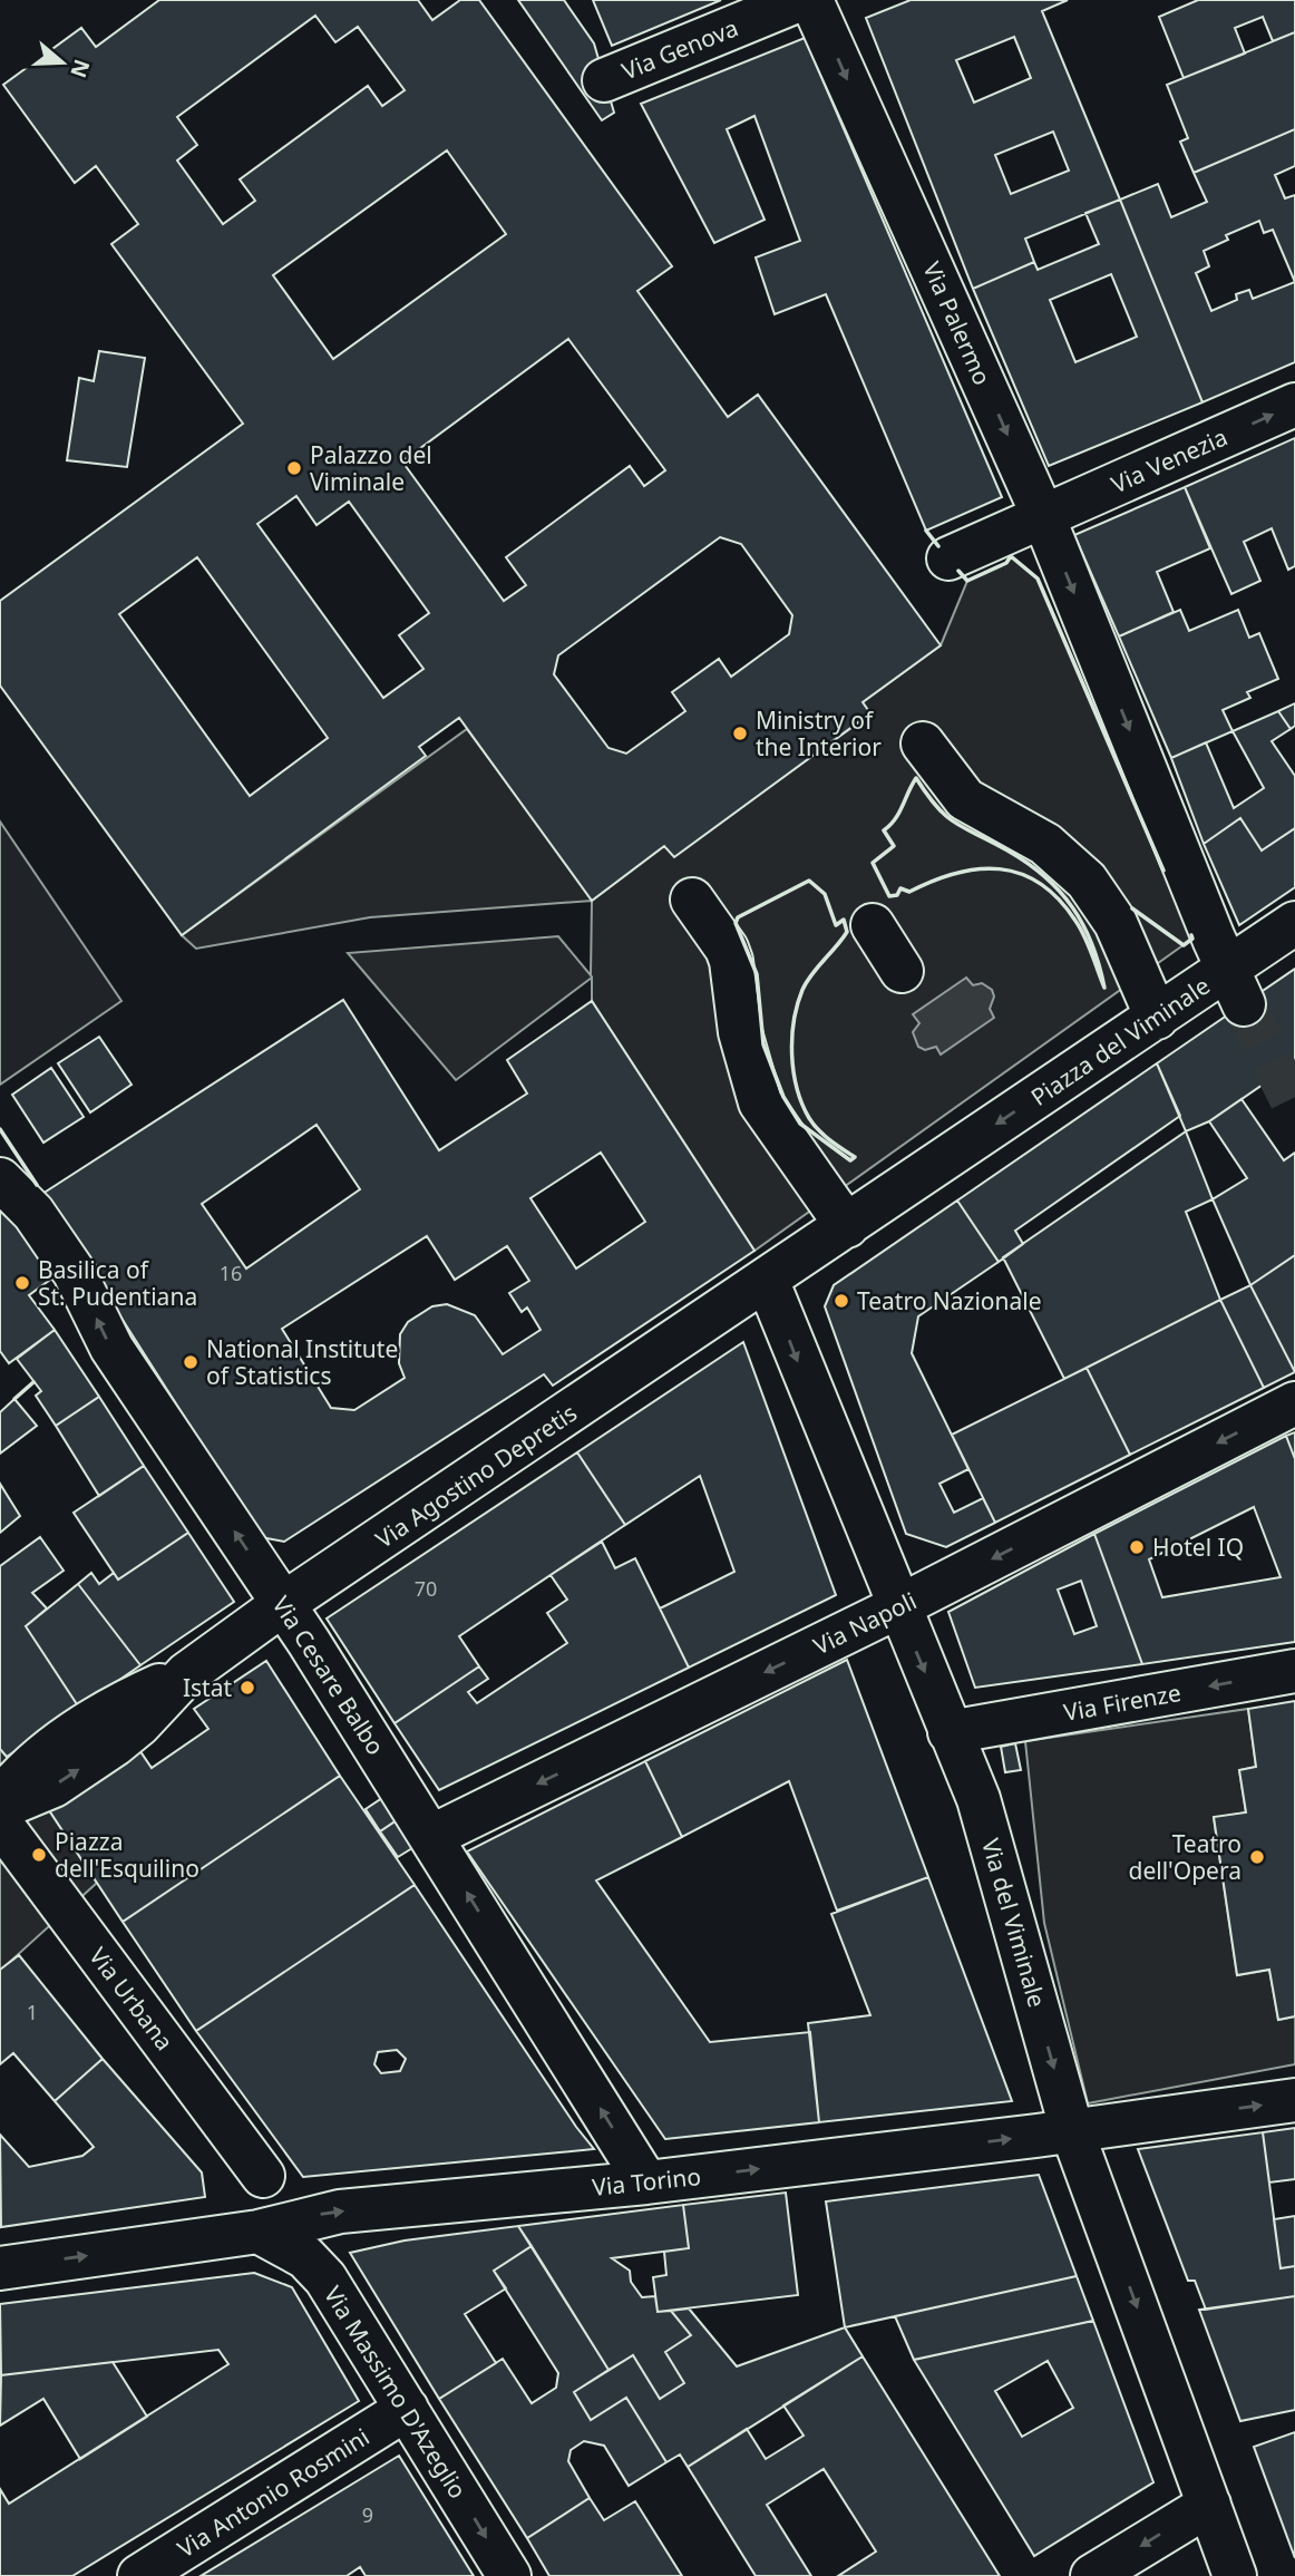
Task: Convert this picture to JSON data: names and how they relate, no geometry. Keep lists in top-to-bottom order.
{
  "streets": {
    "street": [
      "Via Genova",
      "Via Palermo",
      "Via Venezia",
      "Piazza del Viminale",
      "Via Agostino Depretis",
      "Via Napoli",
      "Via Cesare Balbo",
      "Via Firenze",
      "Via del Viminale",
      "Via Urbana",
      "Via Torino",
      "Via Massimo D'Azeglio",
      "Via Antonio Rosmini"
    ]
  },
  "crossings": [
    ["Via Palermo", "Via Venezia"],
    ["Via Palermo", "Piazza del Viminale"],
    ["Piazza del Viminale", "Via Agostino Depretis"],
    ["Piazza del Viminale", "Via del Viminale"],
    ["Via Agostino Depretis", "Via Cesare Balbo"],
    ["Via Agostino Depretis", "Via del Viminale"],
    ["Via Napoli", "Via Cesare Balbo"],
    ["Via Napoli", "Via del Viminale"],
    ["Via Cesare Balbo", "Via Torino"],
    ["Via Firenze", "Via del Viminale"],
    ["Via del Viminale", "Via Torino"],
    ["Via Torino", "Via Massimo D'Azeglio"],
    ["Via Massimo D'Azeglio", "Via Antonio Rosmini"]
  ],
  "one_way": [
    "Via Palermo",
    "Via Venezia",
    "Via Napoli",
    "Via Cesare Balbo",
    "Via Firenze",
    "Via del Viminale",
    "Via Torino",
    "Via Massimo D'Azeglio"
  ],
  "places": [
    "Palazzo del Viminale",
    "Ministry of the Interior",
    "Basilica of St. Pudentiana",
    "Teatro Nazionale",
    "National Institute of Statistics",
    "Hotel IQ",
    "Istat",
    "Piazza dell'Esquilino",
    "Teatro dell'Opera"
  ],
  "house_numbers": [
    "16",
    "70",
    "1",
    "9"
  ],
  "north": "right"
}
